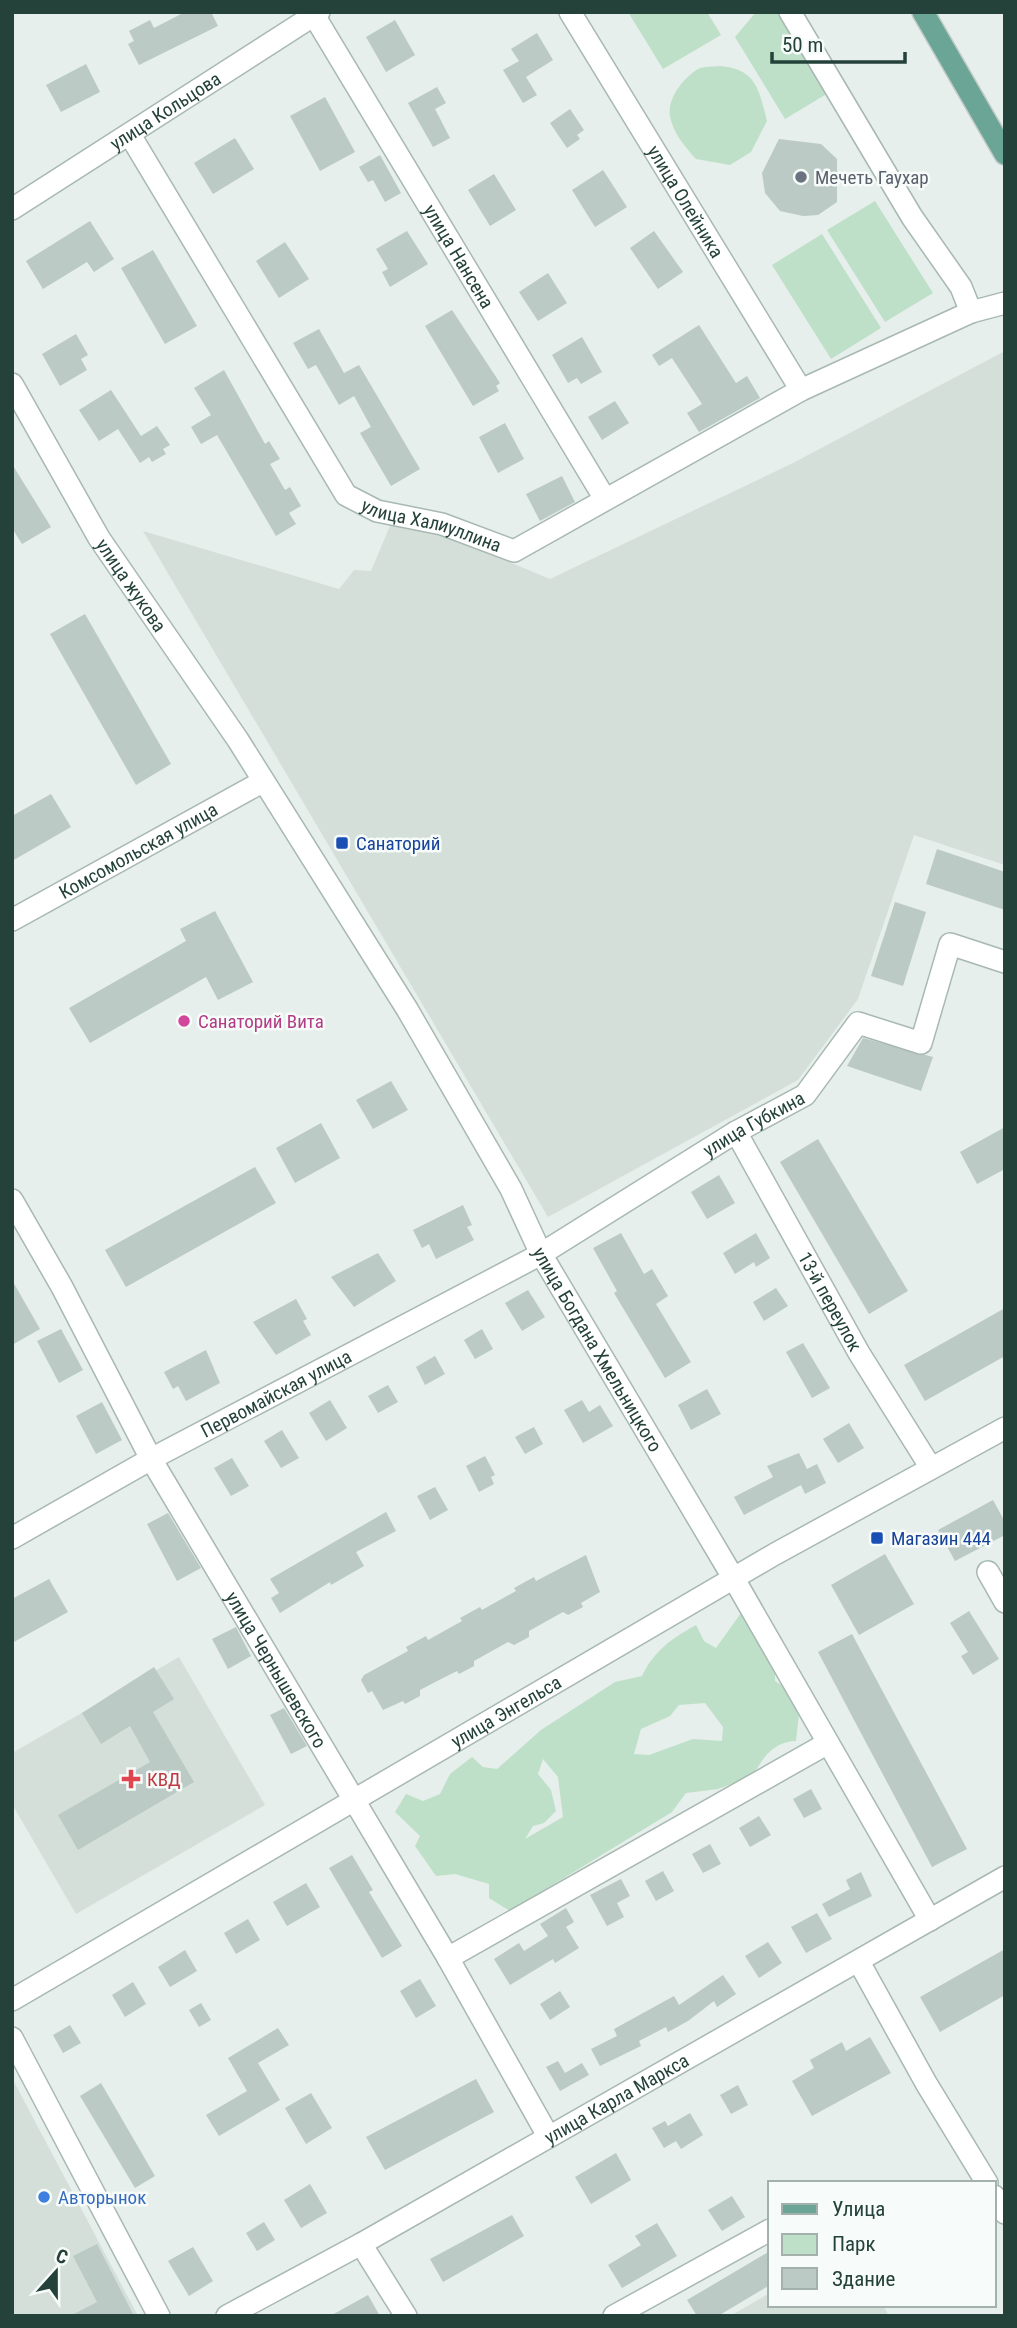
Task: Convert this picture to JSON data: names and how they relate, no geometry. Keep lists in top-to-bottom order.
{
  "streets": {
    "street": [
      "улица Кольцова",
      "улица Олейника",
      "улица Нансена",
      "улица Халиуллина",
      "улица жукова",
      "Комсомольская улица",
      "улица Губкина",
      "13-й переулок",
      "улица Богдана Хмельницкого",
      "Первомайская улица",
      "улица Чернышевского",
      "улица Энгельса",
      "улица Карла Маркса"
    ]
  },
  "crossings": [
    ["улица Кольцова", "улица Нансена"],
    ["улица Кольцова", "улица Халиуллина"],
    ["улица Олейника", "улица Халиуллина"],
    ["улица Нансена", "улица Халиуллина"],
    ["улица жукова", "Комсомольская улица"],
    ["улица жукова", "улица Богдана Хмельницкого"],
    ["Комсомольская улица", "улица Богдана Хмельницкого"],
    ["улица Губкина", "13-й переулок"],
    ["улица Губкина", "улица Богдана Хмельницкого"],
    ["улица Губкина", "Первомайская улица"],
    ["13-й переулок", "улица Энгельса"],
    ["улица Богдана Хмельницкого", "Первомайская улица"],
    ["улица Богдана Хмельницкого", "улица Энгельса"],
    ["улица Богдана Хмельницкого", "улица Карла Маркса"],
    ["Первомайская улица", "улица Чернышевского"],
    ["улица Чернышевского", "улица Энгельса"],
    ["улица Чернышевского", "улица Карла Маркса"]
  ],
  "places": {
    "other": ["Мечеть Гаухар", "Санаторий Вита", "Авторынок"],
    "transit": ["Санаторий", "Магазин 444"],
    "health": ["КВД"]
  },
  "legend": ["Улица", "Парк", "Здание"],
  "scale_bar": "50 m",
  "north": "top"
}
